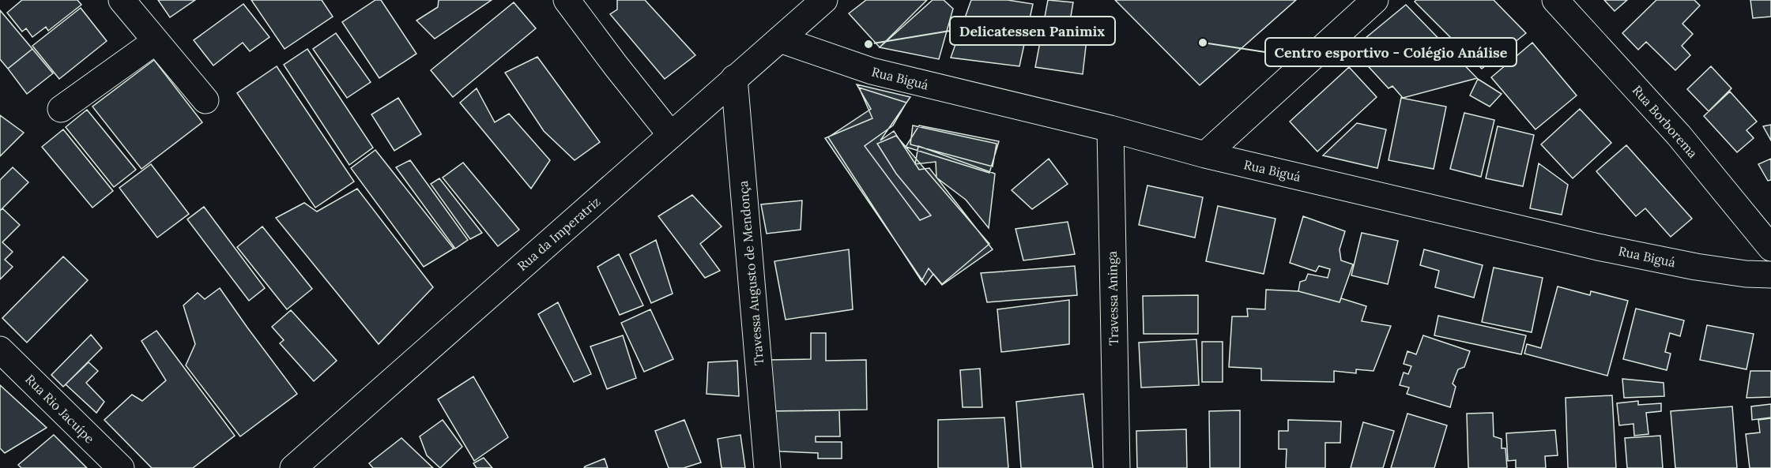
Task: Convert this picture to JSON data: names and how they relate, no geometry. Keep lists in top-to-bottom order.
{
  "streets": {
    "street": [
      "Rua Biguá",
      "Rua Borborema",
      "Rua da Imperatriz",
      "Travessa Augusto de Mendonça",
      "Travessa Aninga",
      "Rua Rio Jacuípe"
    ]
  },
  "crossings": [
    ["Rua Biguá", "Rua da Imperatriz"],
    ["Rua Biguá", "Travessa Aninga"],
    ["Rua da Imperatriz", "Travessa Augusto de Mendonça"]
  ],
  "places": ["Centro esportivo - Colégio Análise", "Delicatessen Panimix"]
}
